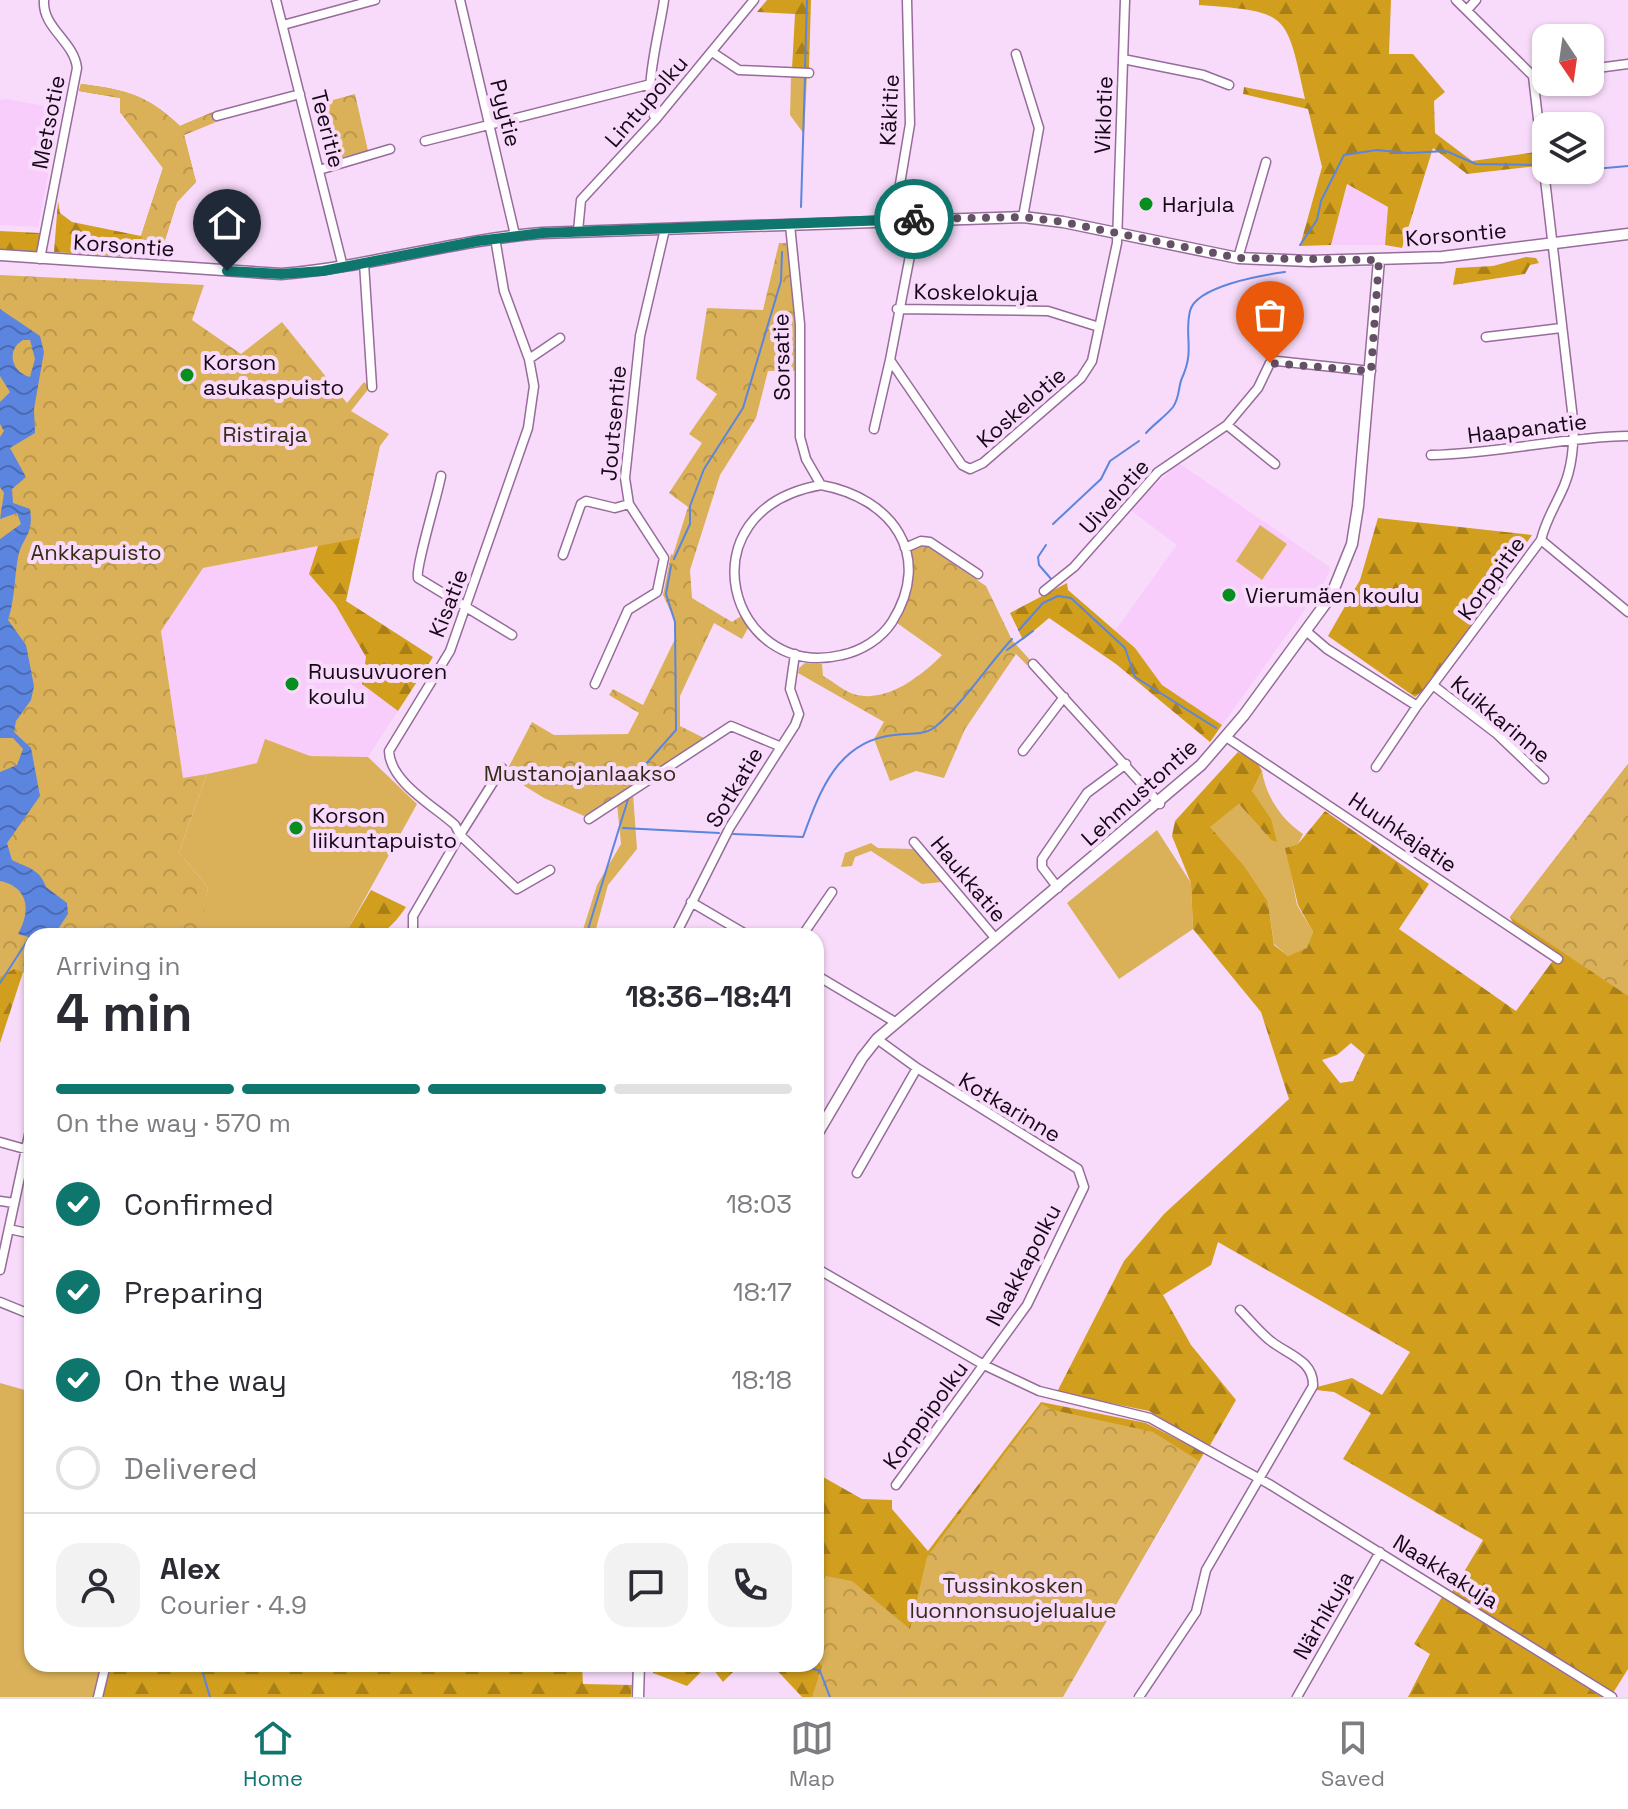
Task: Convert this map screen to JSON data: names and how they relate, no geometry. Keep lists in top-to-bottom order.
{
  "streets": {
    "main road": ["Korsontie", "Lehmustontie"],
    "street": [
      "Lintupolku",
      "Käkitie",
      "Pyytie",
      "Viklotie",
      "Metsotie",
      "Teeritie",
      "Koskelokuja",
      "Sorsatie",
      "Koskelotie",
      "Joutsentie",
      "Haapanatie",
      "Uivelotie",
      "Korppitie",
      "Kisatie",
      "Kuikkarinne",
      "Sotkatie",
      "Huuhkajatie",
      "Haukkatie",
      "Kotkarinne",
      "Naakkapolku",
      "Korppipolku",
      "Naakkakuja",
      "Närhikuja"
    ]
  },
  "crossings": [
    ["Lintupolku", "Korsontie"],
    ["Käkitie", "Korsontie"],
    ["Pyytie", "Korsontie"],
    ["Viklotie", "Korsontie"],
    ["Viklotie", "Koskelotie"],
    ["Metsotie", "Korsontie"],
    ["Teeritie", "Korsontie"],
    ["Korsontie", "Sorsatie"],
    ["Korsontie", "Koskelotie"],
    ["Korsontie", "Joutsentie"],
    ["Korsontie", "Korppitie"],
    ["Korsontie", "Kisatie"],
    ["Korsontie", "Lehmustontie"],
    ["Koskelokuja", "Koskelotie"],
    ["Sorsatie", "Sotkatie"],
    ["Haapanatie", "Korppitie"],
    ["Uivelotie", "Lehmustontie"],
    ["Korppitie", "Kuikkarinne"],
    ["Lehmustontie", "Huuhkajatie"],
    ["Lehmustontie", "Haukkatie"],
    ["Lehmustontie", "Kotkarinne"],
    ["Kotkarinne", "Naakkapolku"],
    ["Naakkapolku", "Korppipolku"],
    ["Naakkapolku", "Naakkakuja"],
    ["Korppipolku", "Naakkakuja"],
    ["Naakkakuja", "Närhikuja"]
  ],
  "parks": [
    "Ristiraja",
    "Ankkapuisto",
    "Mustanojanlaakso",
    "Tussinkosken luonnonsuojelualue"
  ],
  "places": [
    "Harjula",
    "Korson asukaspuisto",
    "Vierumäen koulu",
    "Ruusuvuoren koulu",
    "Korson liikuntapuisto"
  ],
  "north": "bottom",
  "page": {
    "heading": ["4 min", "Arriving in", "18:36–18:41"],
    "panel": ["Alex", "Courier · 4.9"],
    "bar": "On the way · 570 m",
    "list": [
      ["Confirmed", "18:03"],
      ["Preparing", "18:17"],
      ["On the way", "18:18"],
      "Delivered"
    ],
    "tabs": ["Home", "Map", "Saved"]
  }
}
